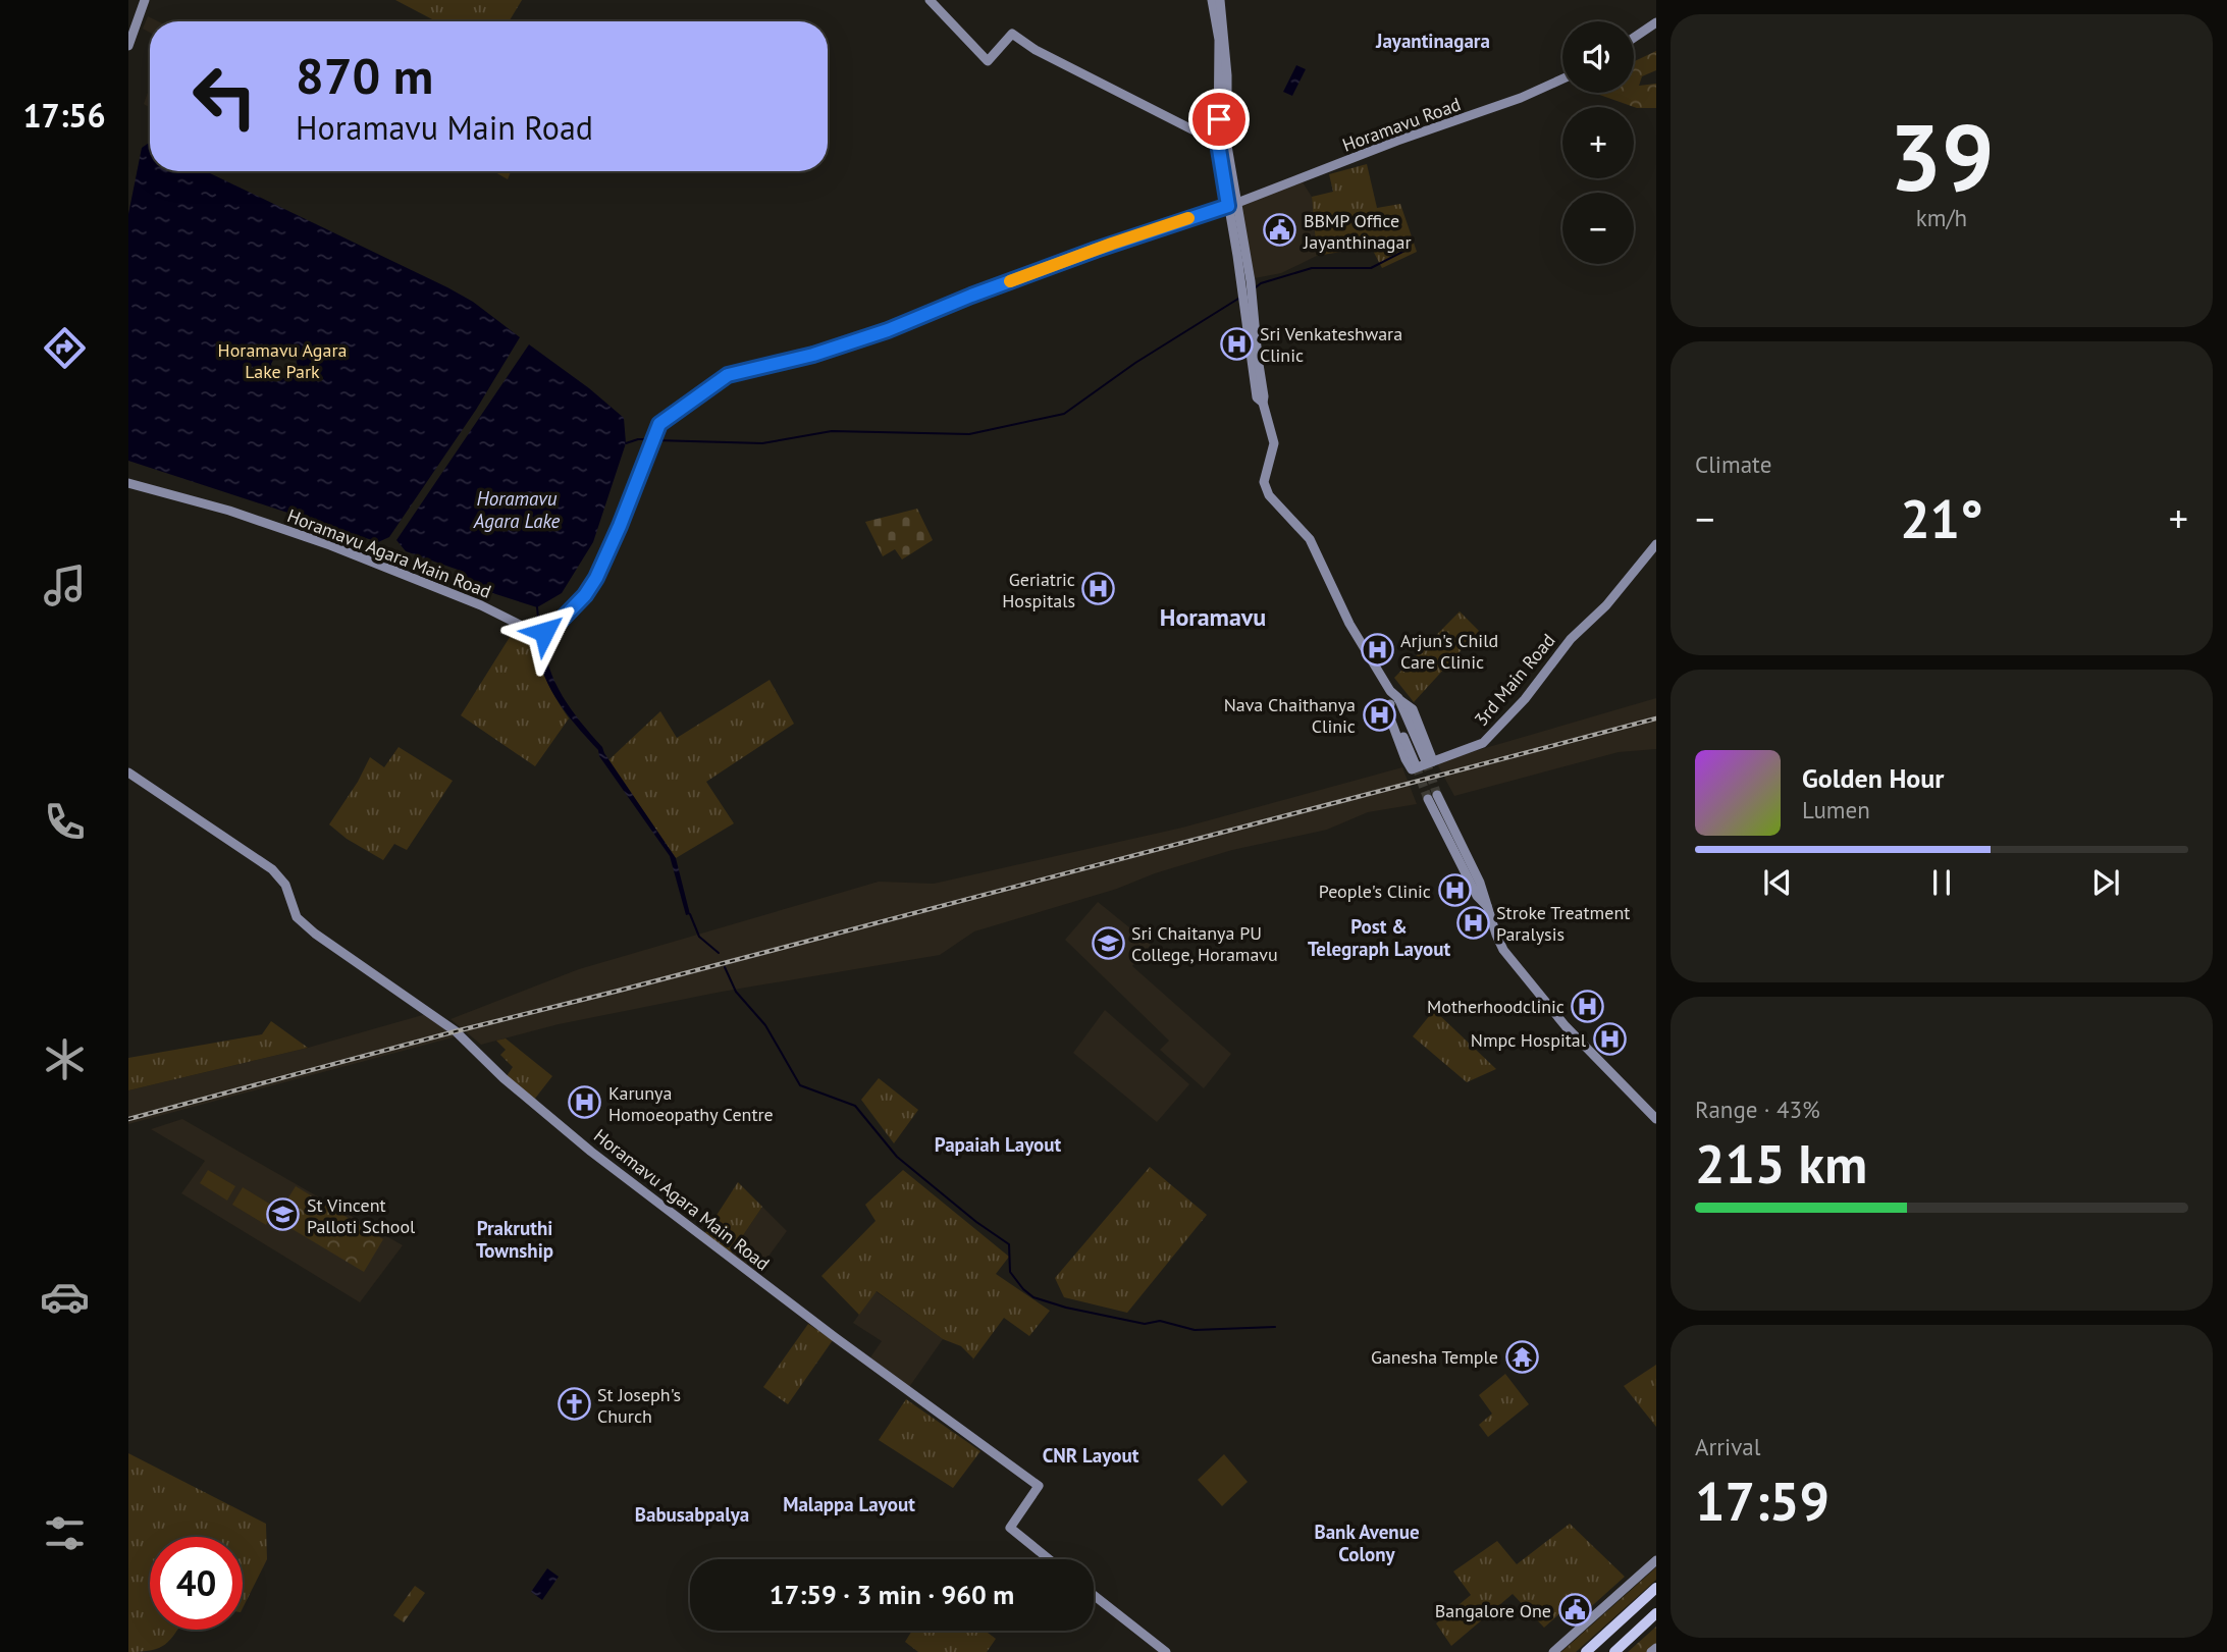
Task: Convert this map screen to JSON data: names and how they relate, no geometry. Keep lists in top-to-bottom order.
{
  "streets": {
    "street": ["Horamavu Road", "Horamavu Agara Main Road", "3rd Main Road"]
  },
  "crossings": [
    ["Horamavu Road", "Horamavu Agara Main Road"]
  ],
  "districts": [
    "Jayantinagara",
    "Horamavu",
    "Post & Telegraph Layout",
    "Papaiah Layout",
    "Prakruthi Township",
    "CNR Layout",
    "Malappa Layout",
    "Babusabpalya",
    "Bank Avenue Colony"
  ],
  "water": ["Horamavu Agara Lake"],
  "parks": ["Horamavu Agara Lake Park"],
  "places": {
    "public building": ["BBMP Office Jayanthinagar", "Bangalore One"],
    "hospital": [
      "Sri Venkateshwara Clinic",
      "Geriatric Hospitals",
      "Arjun's Child Care Clinic",
      "Nava Chaithanya Clinic",
      "People's Clinic",
      "Stroke Treatment Paralysis",
      "Motherhoodclinic",
      "Nmpc Hospital",
      "Karunya Homoeopathy Centre"
    ],
    "school or university": ["Sri Chaitanya PU College, Horamavu", "St Vincent Palloti School"],
    "temple": ["Ganesha Temple"],
    "church": ["St Joseph's Church"]
  },
  "page": {
    "tabs": "17:56",
    "tile": [
      ["39", "km/h"],
      "Climate",
      ["Range · 43%", "215 km"],
      ["Arrival", "17:59"]
    ],
    "map_buttons": ["+", "−"],
    "turn": ["870 m", "Horamavu Main Road"],
    "heat": ["−", "21°", "+"],
    "song": ["Golden Hour", "Lumen"],
    "limit": "40",
    "trip": "17:59 · 3 min · 960 m"
  }
}
